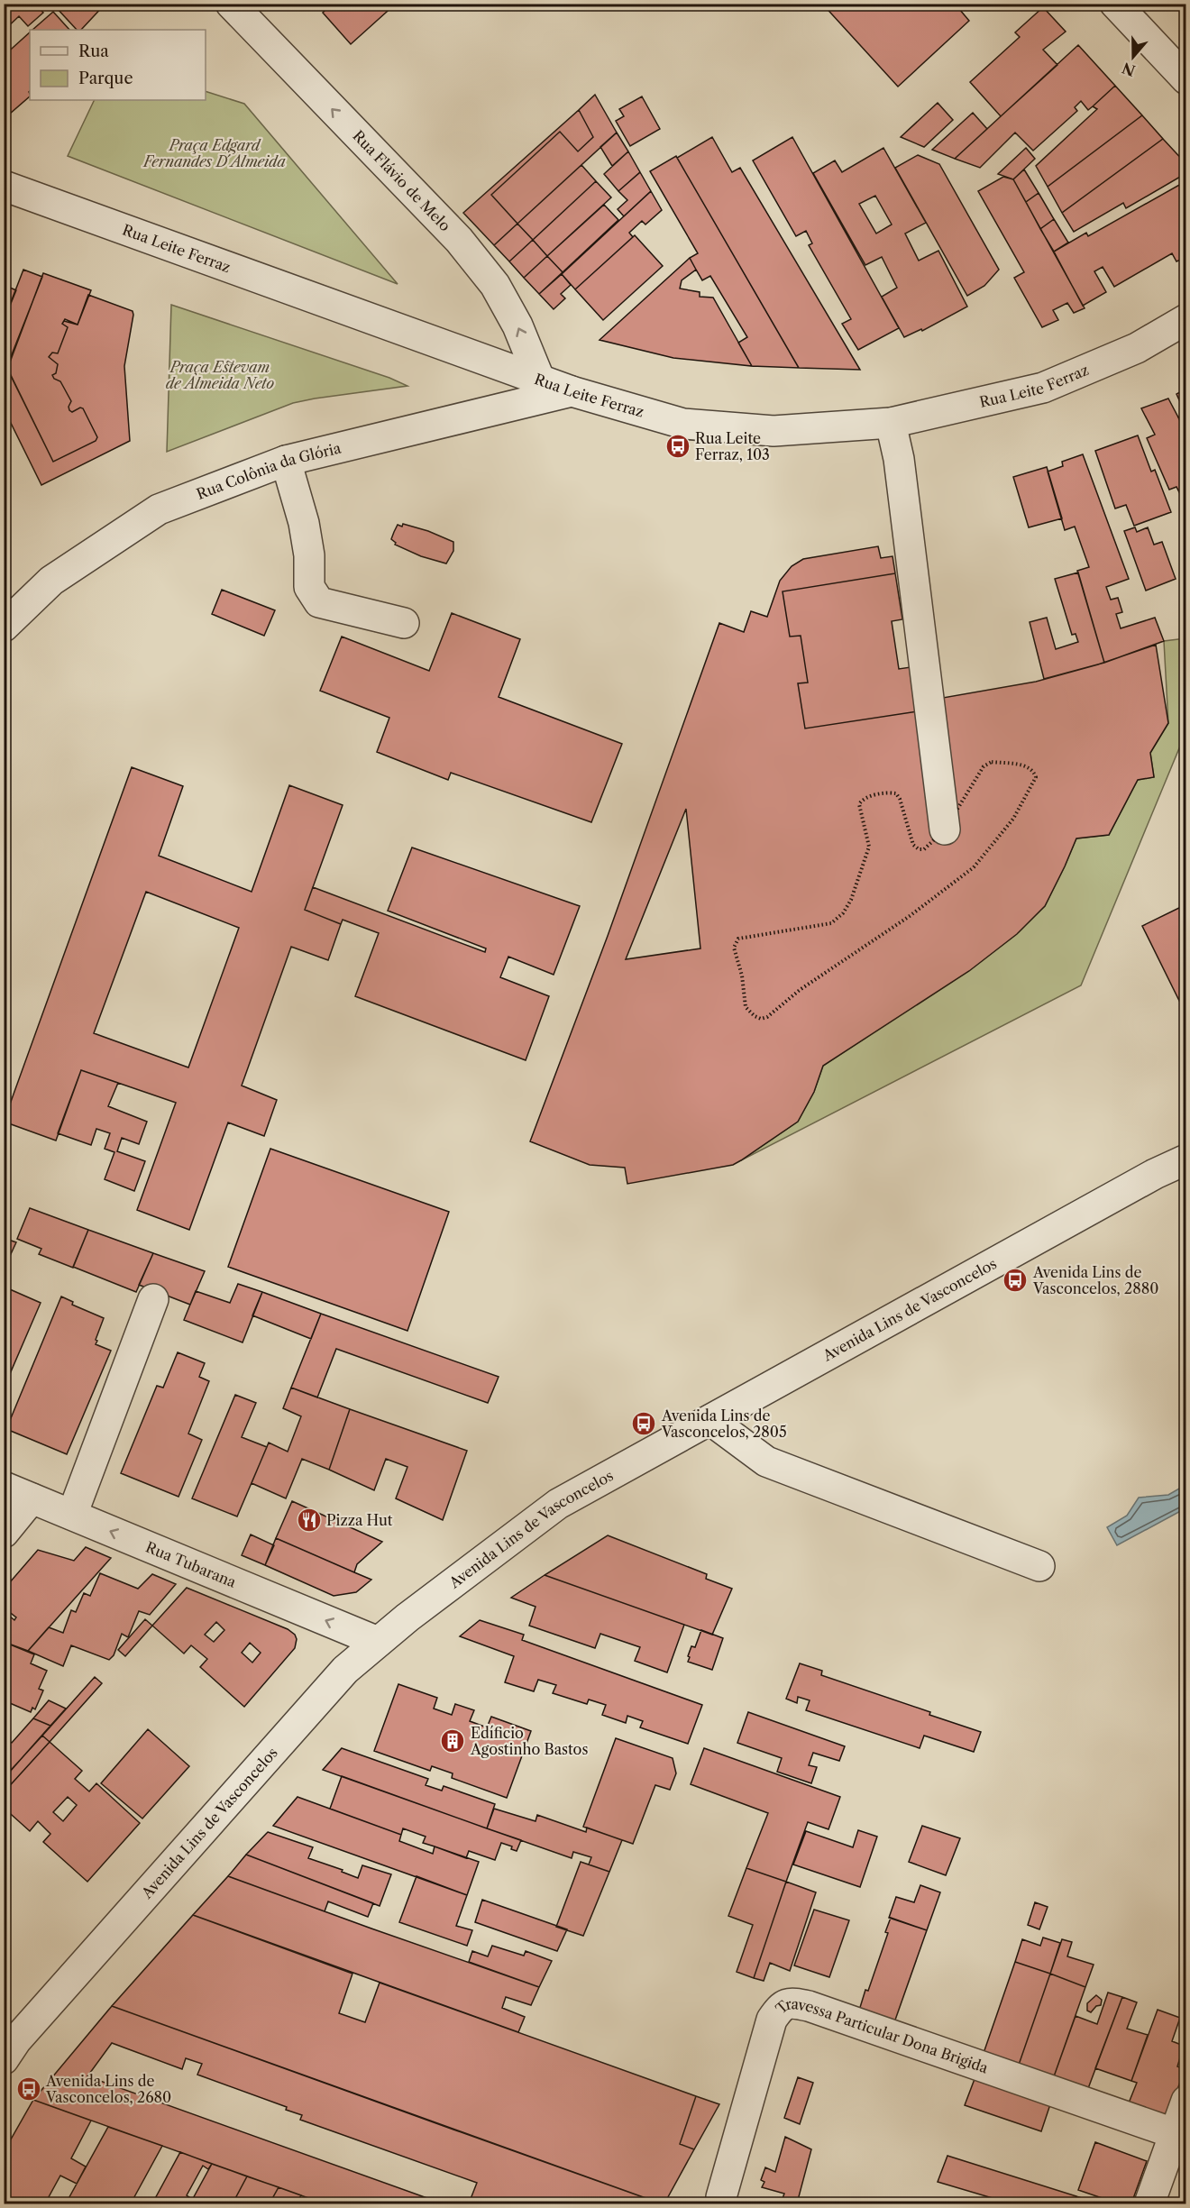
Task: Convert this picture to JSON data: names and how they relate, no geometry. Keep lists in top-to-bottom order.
{
  "streets": {
    "street": [
      "Rua Flávio de Melo",
      "Rua Leite Ferraz",
      "Rua Colônia da Glória",
      "Avenida Lins de Vasconcelos",
      "Rua Tubarana",
      "Travessa Particular Dona Brigida"
    ]
  },
  "crossings": [
    ["Rua Flávio de Melo", "Rua Leite Ferraz"],
    ["Rua Leite Ferraz", "Rua Colônia da Glória"],
    ["Avenida Lins de Vasconcelos", "Rua Tubarana"]
  ],
  "one_way": ["Rua Flávio de Melo", "Rua Tubarana"],
  "parks": ["Praça Edgard Fernandes D´Almeida", "Praça Estevam de Almeida Neto"],
  "places": {
    "bus stop": [
      "Rua Leite Ferraz, 103",
      "Avenida Lins de Vasconcelos, 2880",
      "Avenida Lins de Vasconcelos, 2805",
      "Avenida Lins de Vasconcelos, 2680"
    ],
    "restaurant": ["Pizza Hut"],
    "building": ["Edíficio Agostinho Bastos"]
  },
  "legend": ["Rua", "Parque"],
  "north": "bottom"
}
